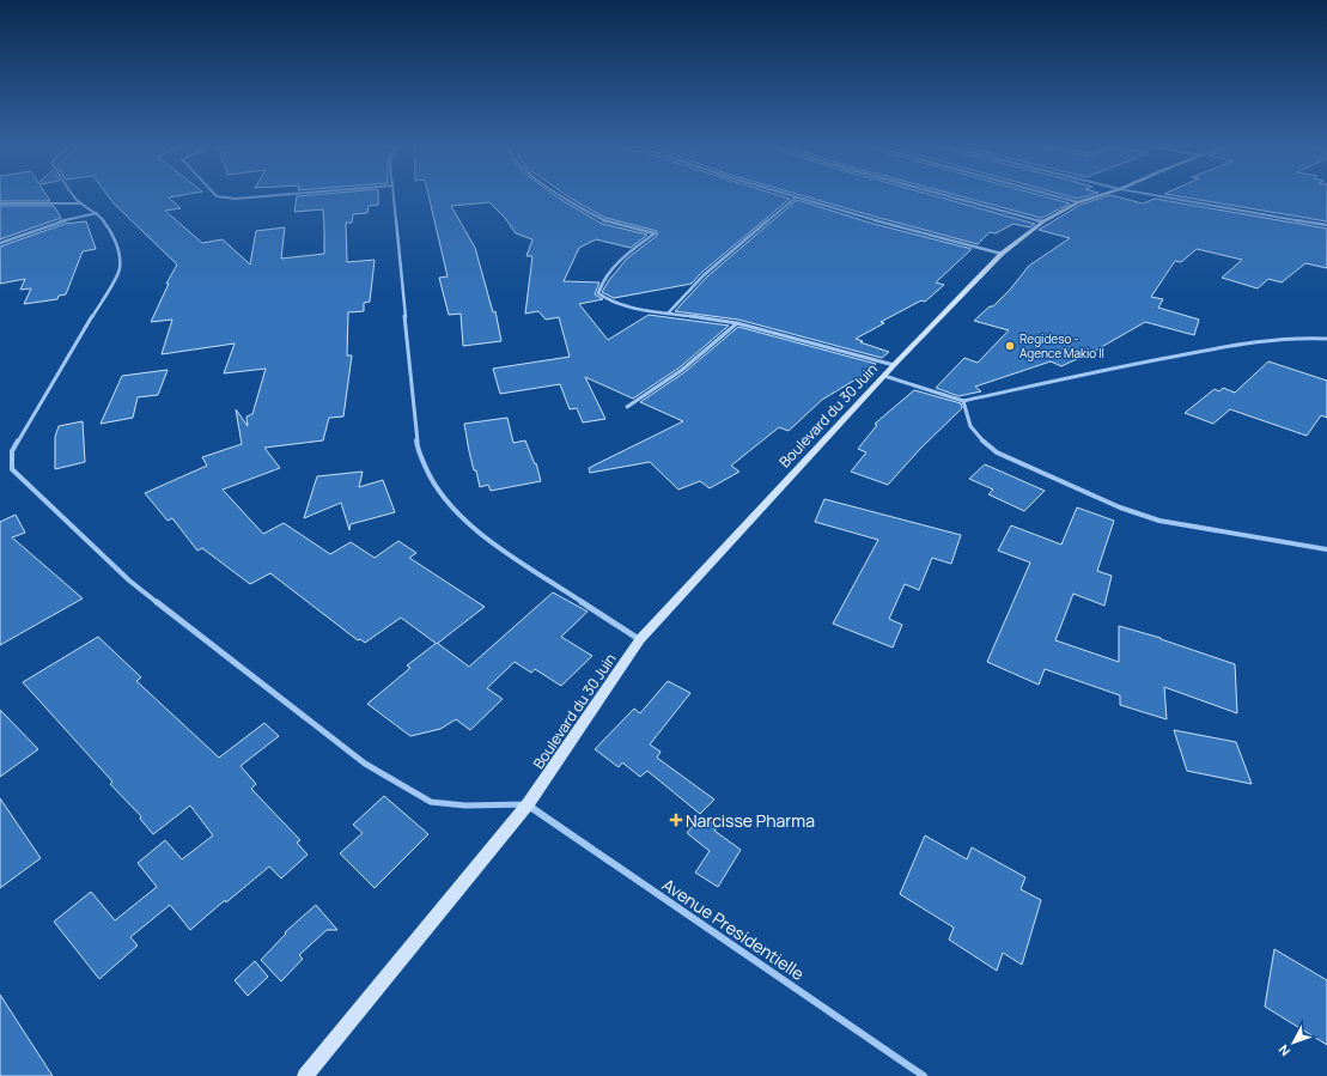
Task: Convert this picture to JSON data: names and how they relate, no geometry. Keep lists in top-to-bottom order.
{
  "streets": {
    "street": ["Boulevard du 30 Juin", "Avenue Presidentielle"]
  },
  "crossings": [
    ["Boulevard du 30 Juin", "Avenue Presidentielle"]
  ],
  "places": {
    "other": ["Regideso - Agence Makio II"],
    "health": ["Narcisse Pharma"]
  },
  "north": "bottom left"
}
